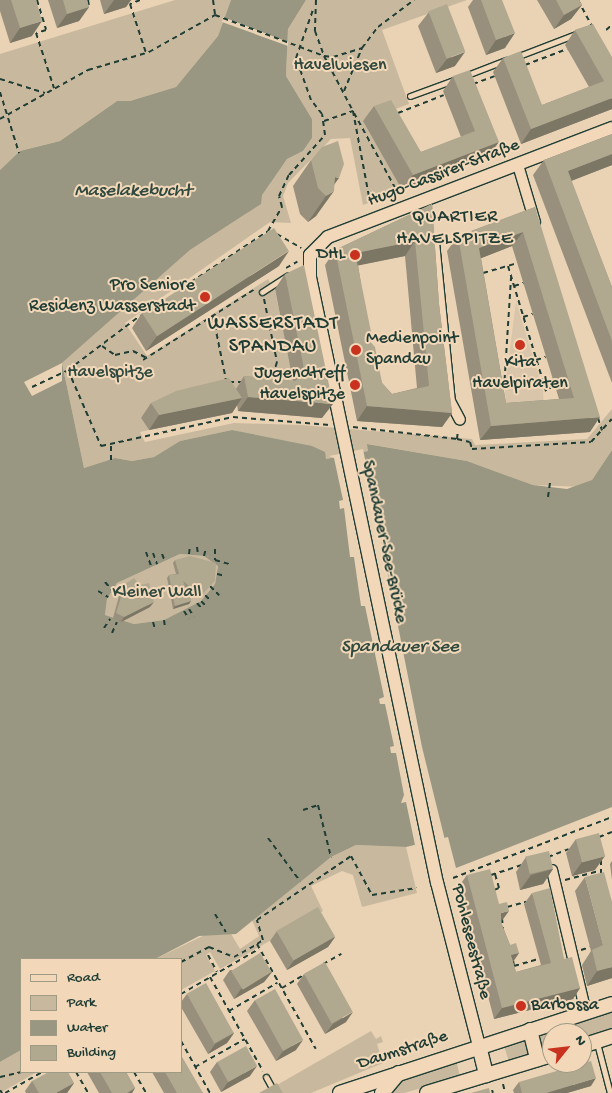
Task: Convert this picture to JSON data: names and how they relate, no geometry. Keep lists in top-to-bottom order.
{
  "streets": {
    "main road": ["Daumstraße"],
    "street": ["Hugo-Cassirer-Straße", "Spandauer-See-Brücke", "Pohleseestraße"]
  },
  "crossings": [
    ["Hugo-Cassirer-Straße", "Spandauer-See-Brücke"],
    ["Spandauer-See-Brücke", "Pohleseestraße"],
    ["Pohleseestraße", "Daumstraße"]
  ],
  "districts": ["QUARTIER HAVELSPITZE", "WASSERSTADT SPANDAU"],
  "water": ["Maselakebucht", "Spandauer See"],
  "parks": ["Havelwiesen", "Havelspitze", "Kleiner Wall"],
  "places": [
    "DHL",
    "Pro Seniore Residenz Wasserstadt",
    "Kita Havelpiraten",
    "Medienpoint Spandau",
    "Jugendtreff Havelspitze",
    "Barbossa"
  ],
  "legend": [
    "Road",
    "Park",
    "Water",
    "Building"
  ],
  "north": "top right"
}
